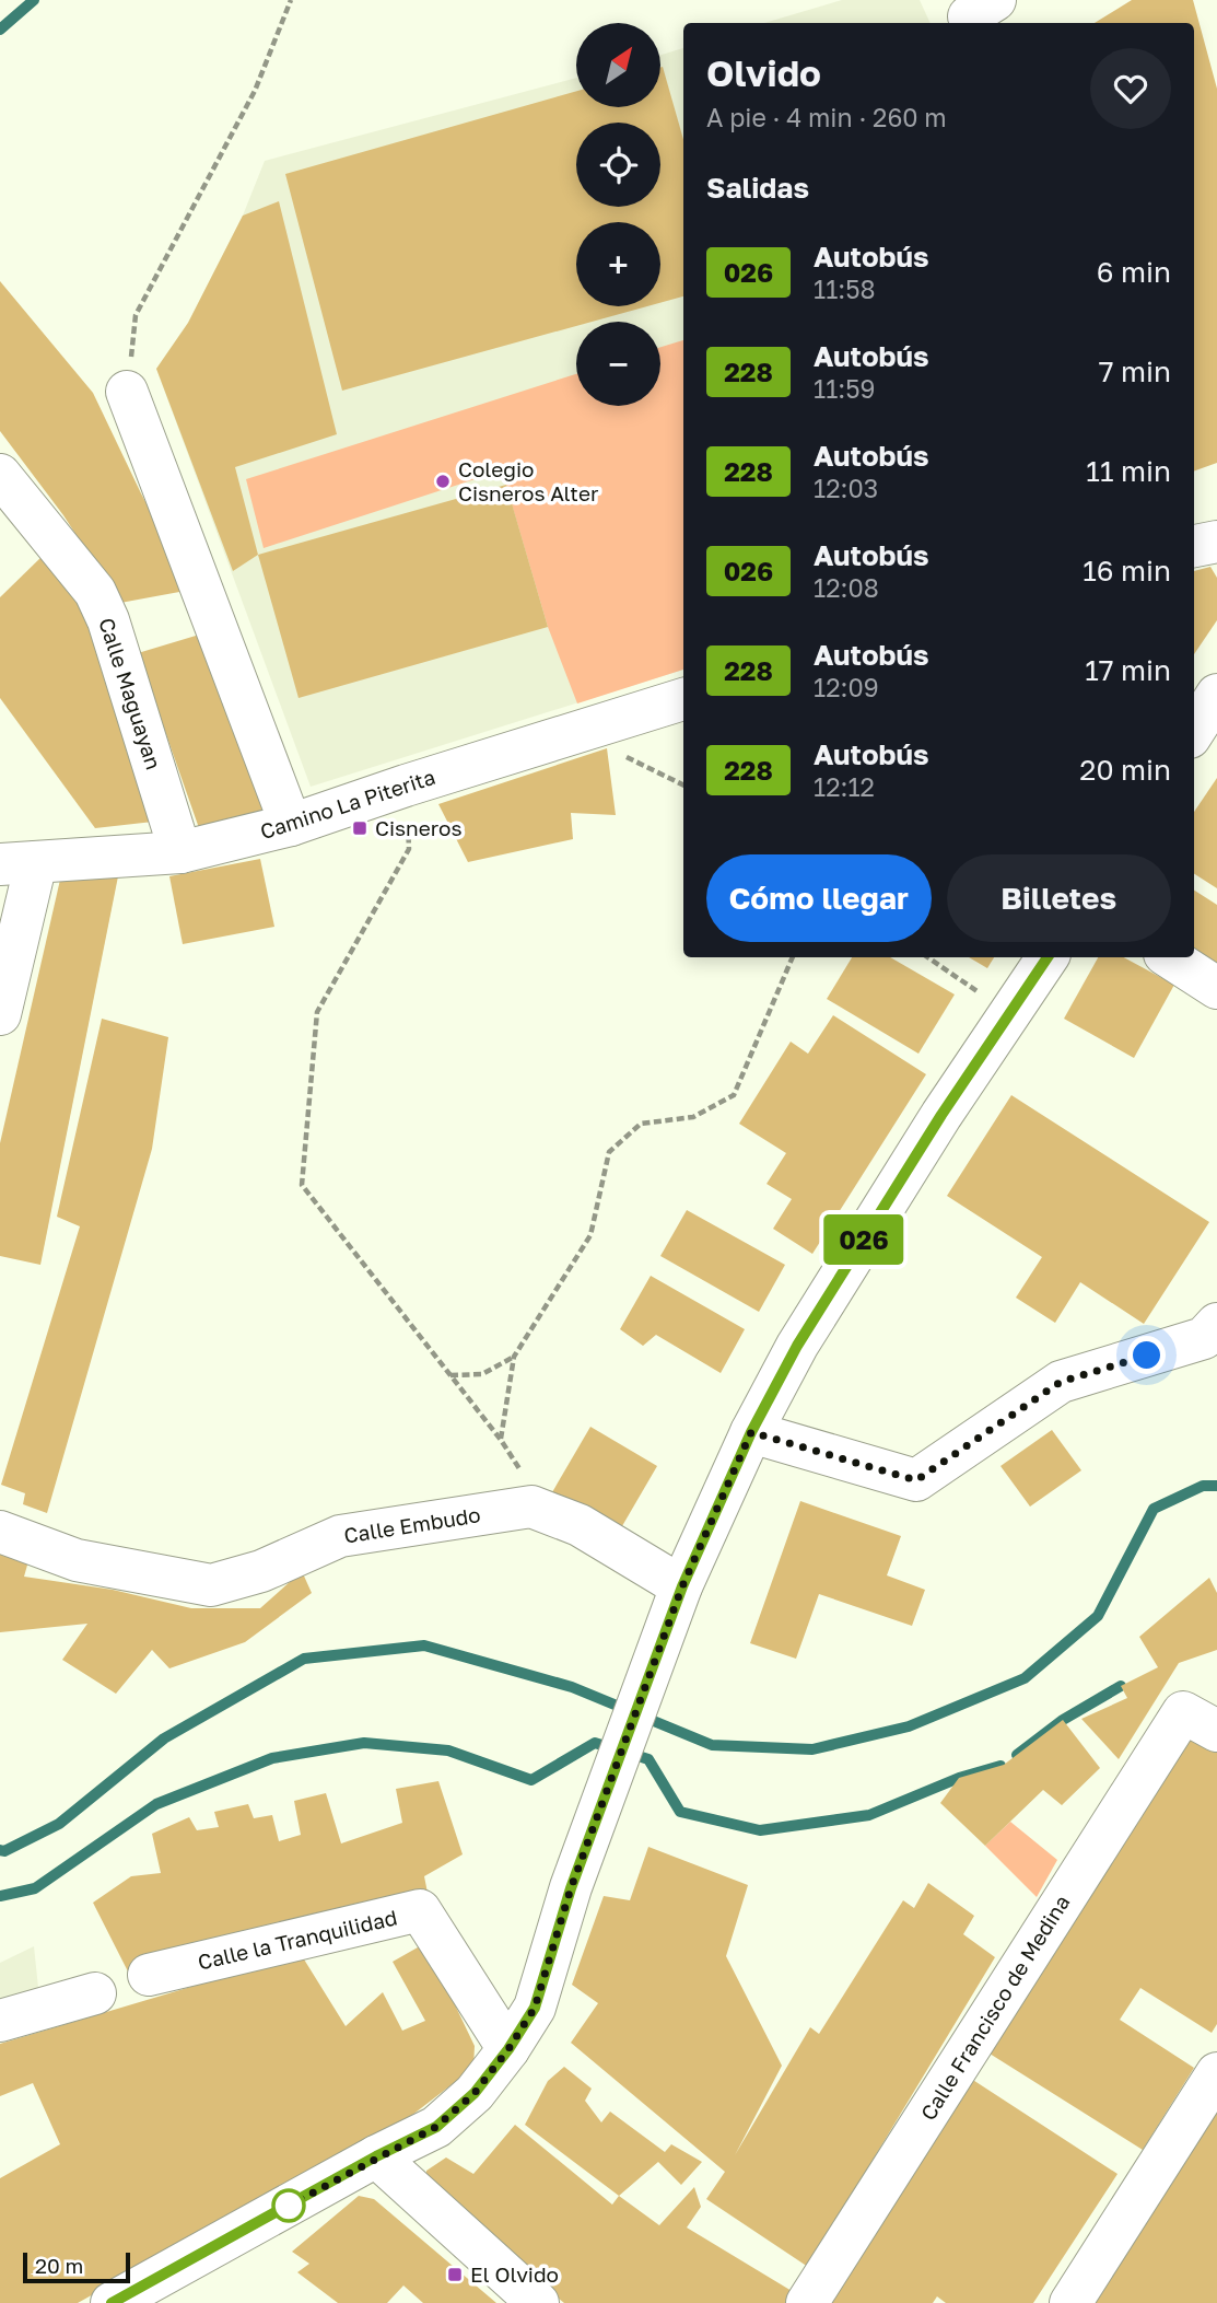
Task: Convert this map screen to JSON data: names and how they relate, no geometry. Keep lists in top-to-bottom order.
{
  "streets": {
    "street": [
      "Calle Maguayan",
      "Camino La Piterita",
      "Calle Embudo",
      "Calle la Tranquilidad",
      "Calle Francisco de Medina"
    ]
  },
  "crossings": [
    ["Calle Maguayan", "Camino La Piterita"]
  ],
  "places": {
    "other": ["Colegio Cisneros Alter"],
    "transit": ["Cisneros", "El Olvido"]
  },
  "lines": ["bus line 026"],
  "scale_bar": "20 m",
  "north": "top right",
  "page": {
    "on_map": "026",
    "map_buttons": ["+", "−"],
    "heading": [
      ["Olvido", "A pie · 4 min · 260 m"],
      "Salidas"
    ],
    "list": [
      {
        "mark": "026",
        "name": "Autobús",
        "note": "11:58",
        "value": "6 min"
      },
      {
        "mark": "228",
        "name": "Autobús",
        "note": "11:59",
        "value": "7 min"
      },
      {
        "mark": "228",
        "name": "Autobús",
        "note": "12:03",
        "value": "11 min"
      },
      {
        "mark": "026",
        "name": "Autobús",
        "note": "12:08",
        "value": "16 min"
      },
      {
        "mark": "228",
        "name": "Autobús",
        "note": "12:09",
        "value": "17 min"
      },
      {
        "mark": "228",
        "name": "Autobús",
        "note": "12:12",
        "value": "20 min"
      }
    ],
    "buttons": ["Cómo llegar", "Billetes"],
    "scale": "20 m"
  }
}
